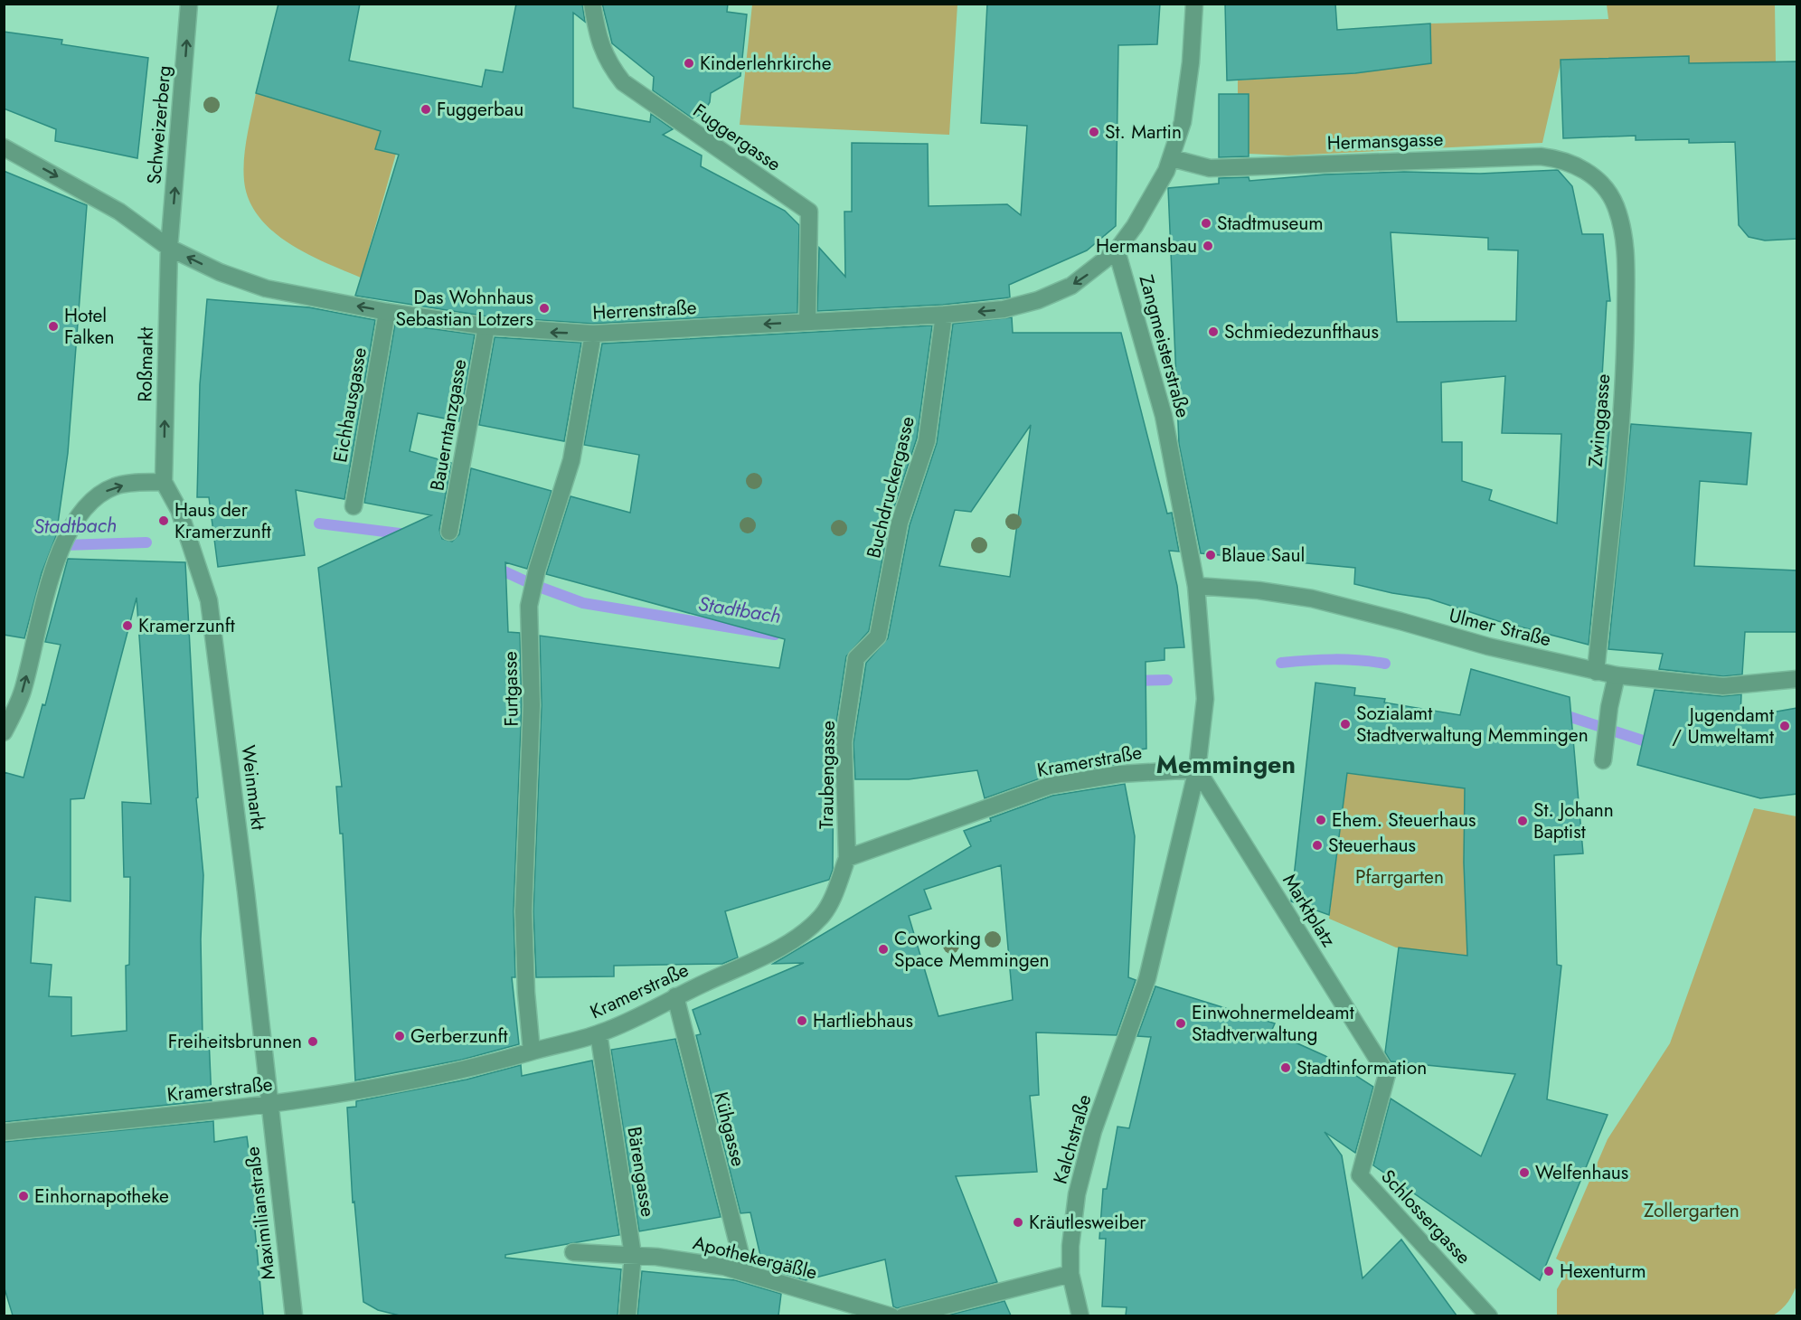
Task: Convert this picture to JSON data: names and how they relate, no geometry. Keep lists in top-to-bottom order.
{
  "streets": {
    "street": [
      "Schweizerberg",
      "Fuggergasse",
      "Hermansgasse",
      "Herrenstraße",
      "Zangmeisterstraße",
      "Roßmarkt",
      "Eichhausgasse",
      "Zwinggasse",
      "Bauerntanzgasse",
      "Buchdruckergasse",
      "Ulmer Straße",
      "Furtgasse",
      "Kramerstraße",
      "Traubengasse",
      "Weinmarkt",
      "Marktplatz",
      "Kühgasse",
      "Kalchstraße",
      "Bärengasse",
      "Maximilianstraße",
      "Schlossergasse",
      "Apothekergäßle"
    ]
  },
  "crossings": [
    ["Schweizerberg", "Herrenstraße"],
    ["Schweizerberg", "Roßmarkt"],
    ["Fuggergasse", "Herrenstraße"],
    ["Hermansgasse", "Zwinggasse"],
    ["Herrenstraße", "Zangmeisterstraße"],
    ["Herrenstraße", "Roßmarkt"],
    ["Herrenstraße", "Eichhausgasse"],
    ["Herrenstraße", "Bauerntanzgasse"],
    ["Herrenstraße", "Buchdruckergasse"],
    ["Herrenstraße", "Furtgasse"],
    ["Zangmeisterstraße", "Ulmer Straße"],
    ["Roßmarkt", "Weinmarkt"],
    ["Zwinggasse", "Ulmer Straße"],
    ["Buchdruckergasse", "Traubengasse"],
    ["Furtgasse", "Kramerstraße"],
    ["Kramerstraße", "Traubengasse"],
    ["Kramerstraße", "Weinmarkt"],
    ["Kramerstraße", "Marktplatz"],
    ["Kramerstraße", "Kühgasse"],
    ["Kramerstraße", "Kalchstraße"],
    ["Kramerstraße", "Bärengasse"],
    ["Kramerstraße", "Maximilianstraße"],
    ["Weinmarkt", "Maximilianstraße"],
    ["Marktplatz", "Kalchstraße"],
    ["Marktplatz", "Schlossergasse"],
    ["Kühgasse", "Apothekergäßle"],
    ["Bärengasse", "Apothekergäßle"]
  ],
  "one_way": ["Schweizerberg", "Roßmarkt"],
  "districts": ["Memmingen"],
  "water": ["Stadtbach"],
  "parks": ["Pfarrgarten", "Zollergarten"],
  "places": [
    "Kinderlehrkirche",
    "Fuggerbau",
    "St. Martin",
    "Stadtmuseum",
    "Hermansbau",
    "Das Wohnhaus Sebastian Lotzers",
    "Hotel Falken",
    "Schmiedezunfthaus",
    "Haus der Kramerzunft",
    "Blaue Saul",
    "Kramerzunft",
    "Sozialamt Stadtverwaltung Memmingen",
    "Jugendamt / Umweltamt",
    "Ehem. Steuerhaus",
    "St. Johann Baptist",
    "Steuerhaus",
    "Coworking Space Memmingen",
    "Hartliebhaus",
    "Einwohnermeldeamt Stadtverwaltung",
    "Gerberzunft",
    "Freiheitsbrunnen",
    "Stadtinformation",
    "Welfenhaus",
    "Einhornapotheke",
    "Kräutlesweiber",
    "Hexenturm"
  ]
}
